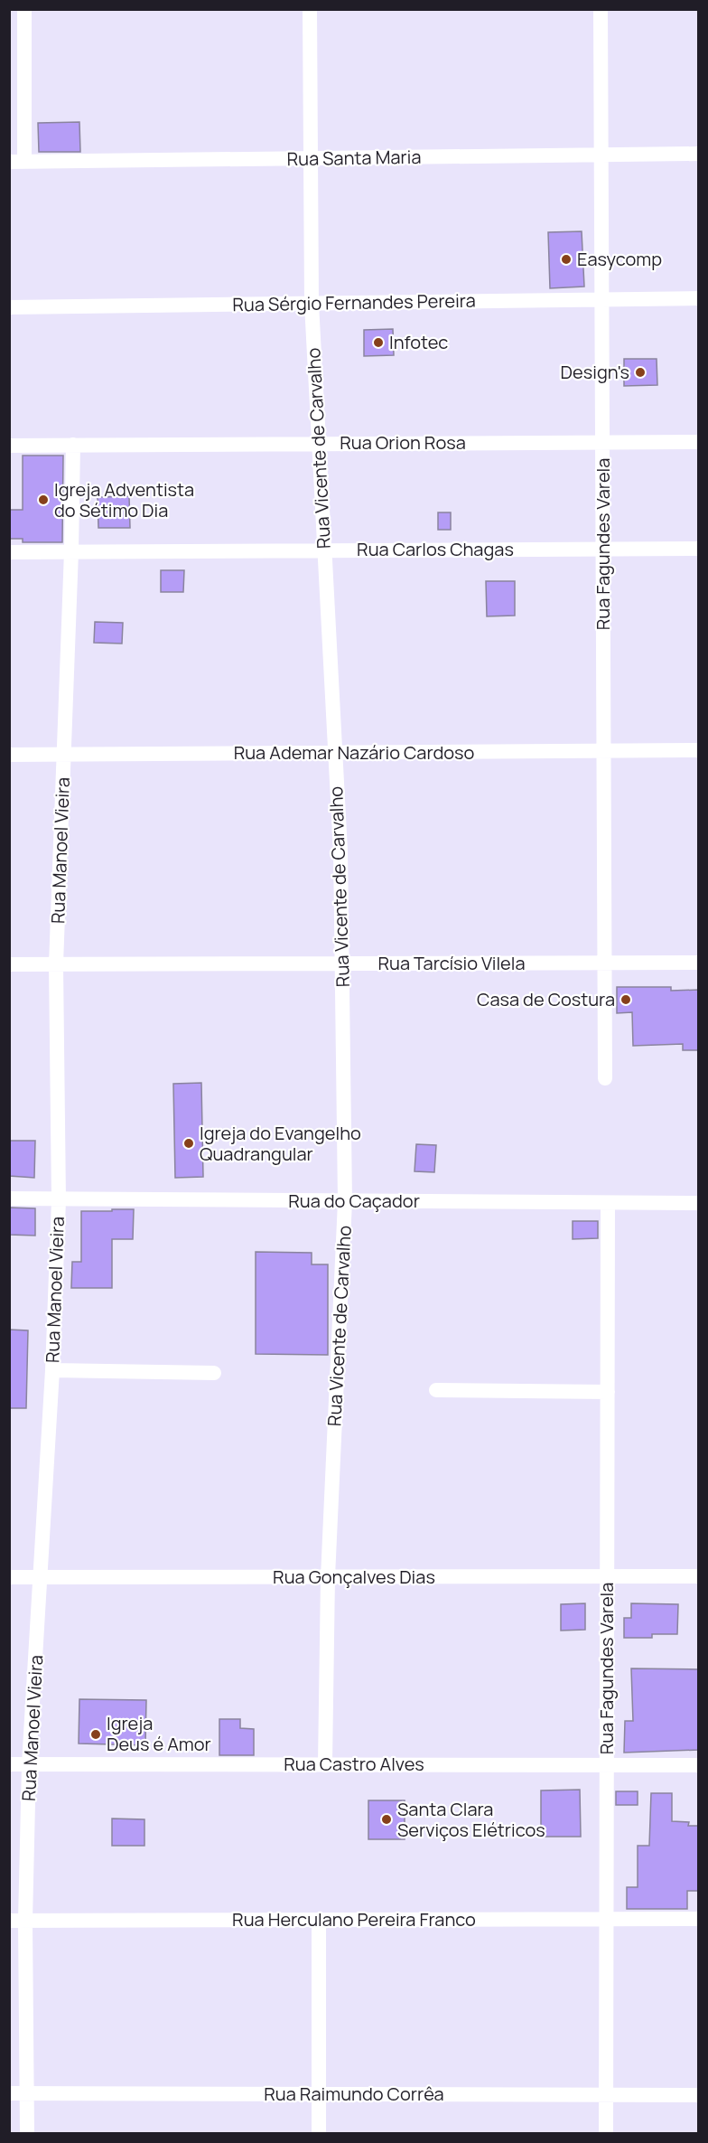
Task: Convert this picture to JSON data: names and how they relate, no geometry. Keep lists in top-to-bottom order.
{
  "streets": {
    "street": [
      "Rua Santa Maria",
      "Rua Sérgio Fernandes Pereira",
      "Rua Orion Rosa",
      "Rua Vicente de Carvalho",
      "Rua Fagundes Varela",
      "Rua Carlos Chagas",
      "Rua Ademar Nazário Cardoso",
      "Rua Manoel Vieira",
      "Rua Tarcísio Vilela",
      "Rua do Caçador",
      "Rua Gonçalves Dias",
      "Rua Castro Alves",
      "Rua Herculano Pereira Franco",
      "Rua Raimundo Corrêa"
    ]
  },
  "crossings": [
    ["Rua Santa Maria", "Rua Vicente de Carvalho"],
    ["Rua Santa Maria", "Rua Fagundes Varela"],
    ["Rua Sérgio Fernandes Pereira", "Rua Vicente de Carvalho"],
    ["Rua Sérgio Fernandes Pereira", "Rua Fagundes Varela"],
    ["Rua Orion Rosa", "Rua Vicente de Carvalho"],
    ["Rua Orion Rosa", "Rua Fagundes Varela"],
    ["Rua Orion Rosa", "Rua Manoel Vieira"],
    ["Rua Vicente de Carvalho", "Rua Carlos Chagas"],
    ["Rua Vicente de Carvalho", "Rua Ademar Nazário Cardoso"],
    ["Rua Vicente de Carvalho", "Rua Tarcísio Vilela"],
    ["Rua Vicente de Carvalho", "Rua do Caçador"],
    ["Rua Vicente de Carvalho", "Rua Gonçalves Dias"],
    ["Rua Vicente de Carvalho", "Rua Castro Alves"],
    ["Rua Fagundes Varela", "Rua Carlos Chagas"],
    ["Rua Fagundes Varela", "Rua Ademar Nazário Cardoso"],
    ["Rua Fagundes Varela", "Rua Tarcísio Vilela"],
    ["Rua Fagundes Varela", "Rua do Caçador"],
    ["Rua Fagundes Varela", "Rua Gonçalves Dias"],
    ["Rua Fagundes Varela", "Rua Castro Alves"],
    ["Rua Fagundes Varela", "Rua Herculano Pereira Franco"],
    ["Rua Fagundes Varela", "Rua Raimundo Corrêa"],
    ["Rua Carlos Chagas", "Rua Manoel Vieira"],
    ["Rua Ademar Nazário Cardoso", "Rua Manoel Vieira"],
    ["Rua Manoel Vieira", "Rua Tarcísio Vilela"],
    ["Rua Manoel Vieira", "Rua do Caçador"],
    ["Rua Manoel Vieira", "Rua Gonçalves Dias"],
    ["Rua Manoel Vieira", "Rua Castro Alves"],
    ["Rua Manoel Vieira", "Rua Herculano Pereira Franco"],
    ["Rua Manoel Vieira", "Rua Raimundo Corrêa"]
  ],
  "places": [
    "Easycomp",
    "Infotec",
    "Design's",
    "Igreja Adventista do Sétimo Dia",
    "Casa de Costura",
    "Igreja do Evangelho Quadrangular",
    "Igreja Deus é Amor",
    "Santa Clara Serviços Elétricos"
  ]
}
